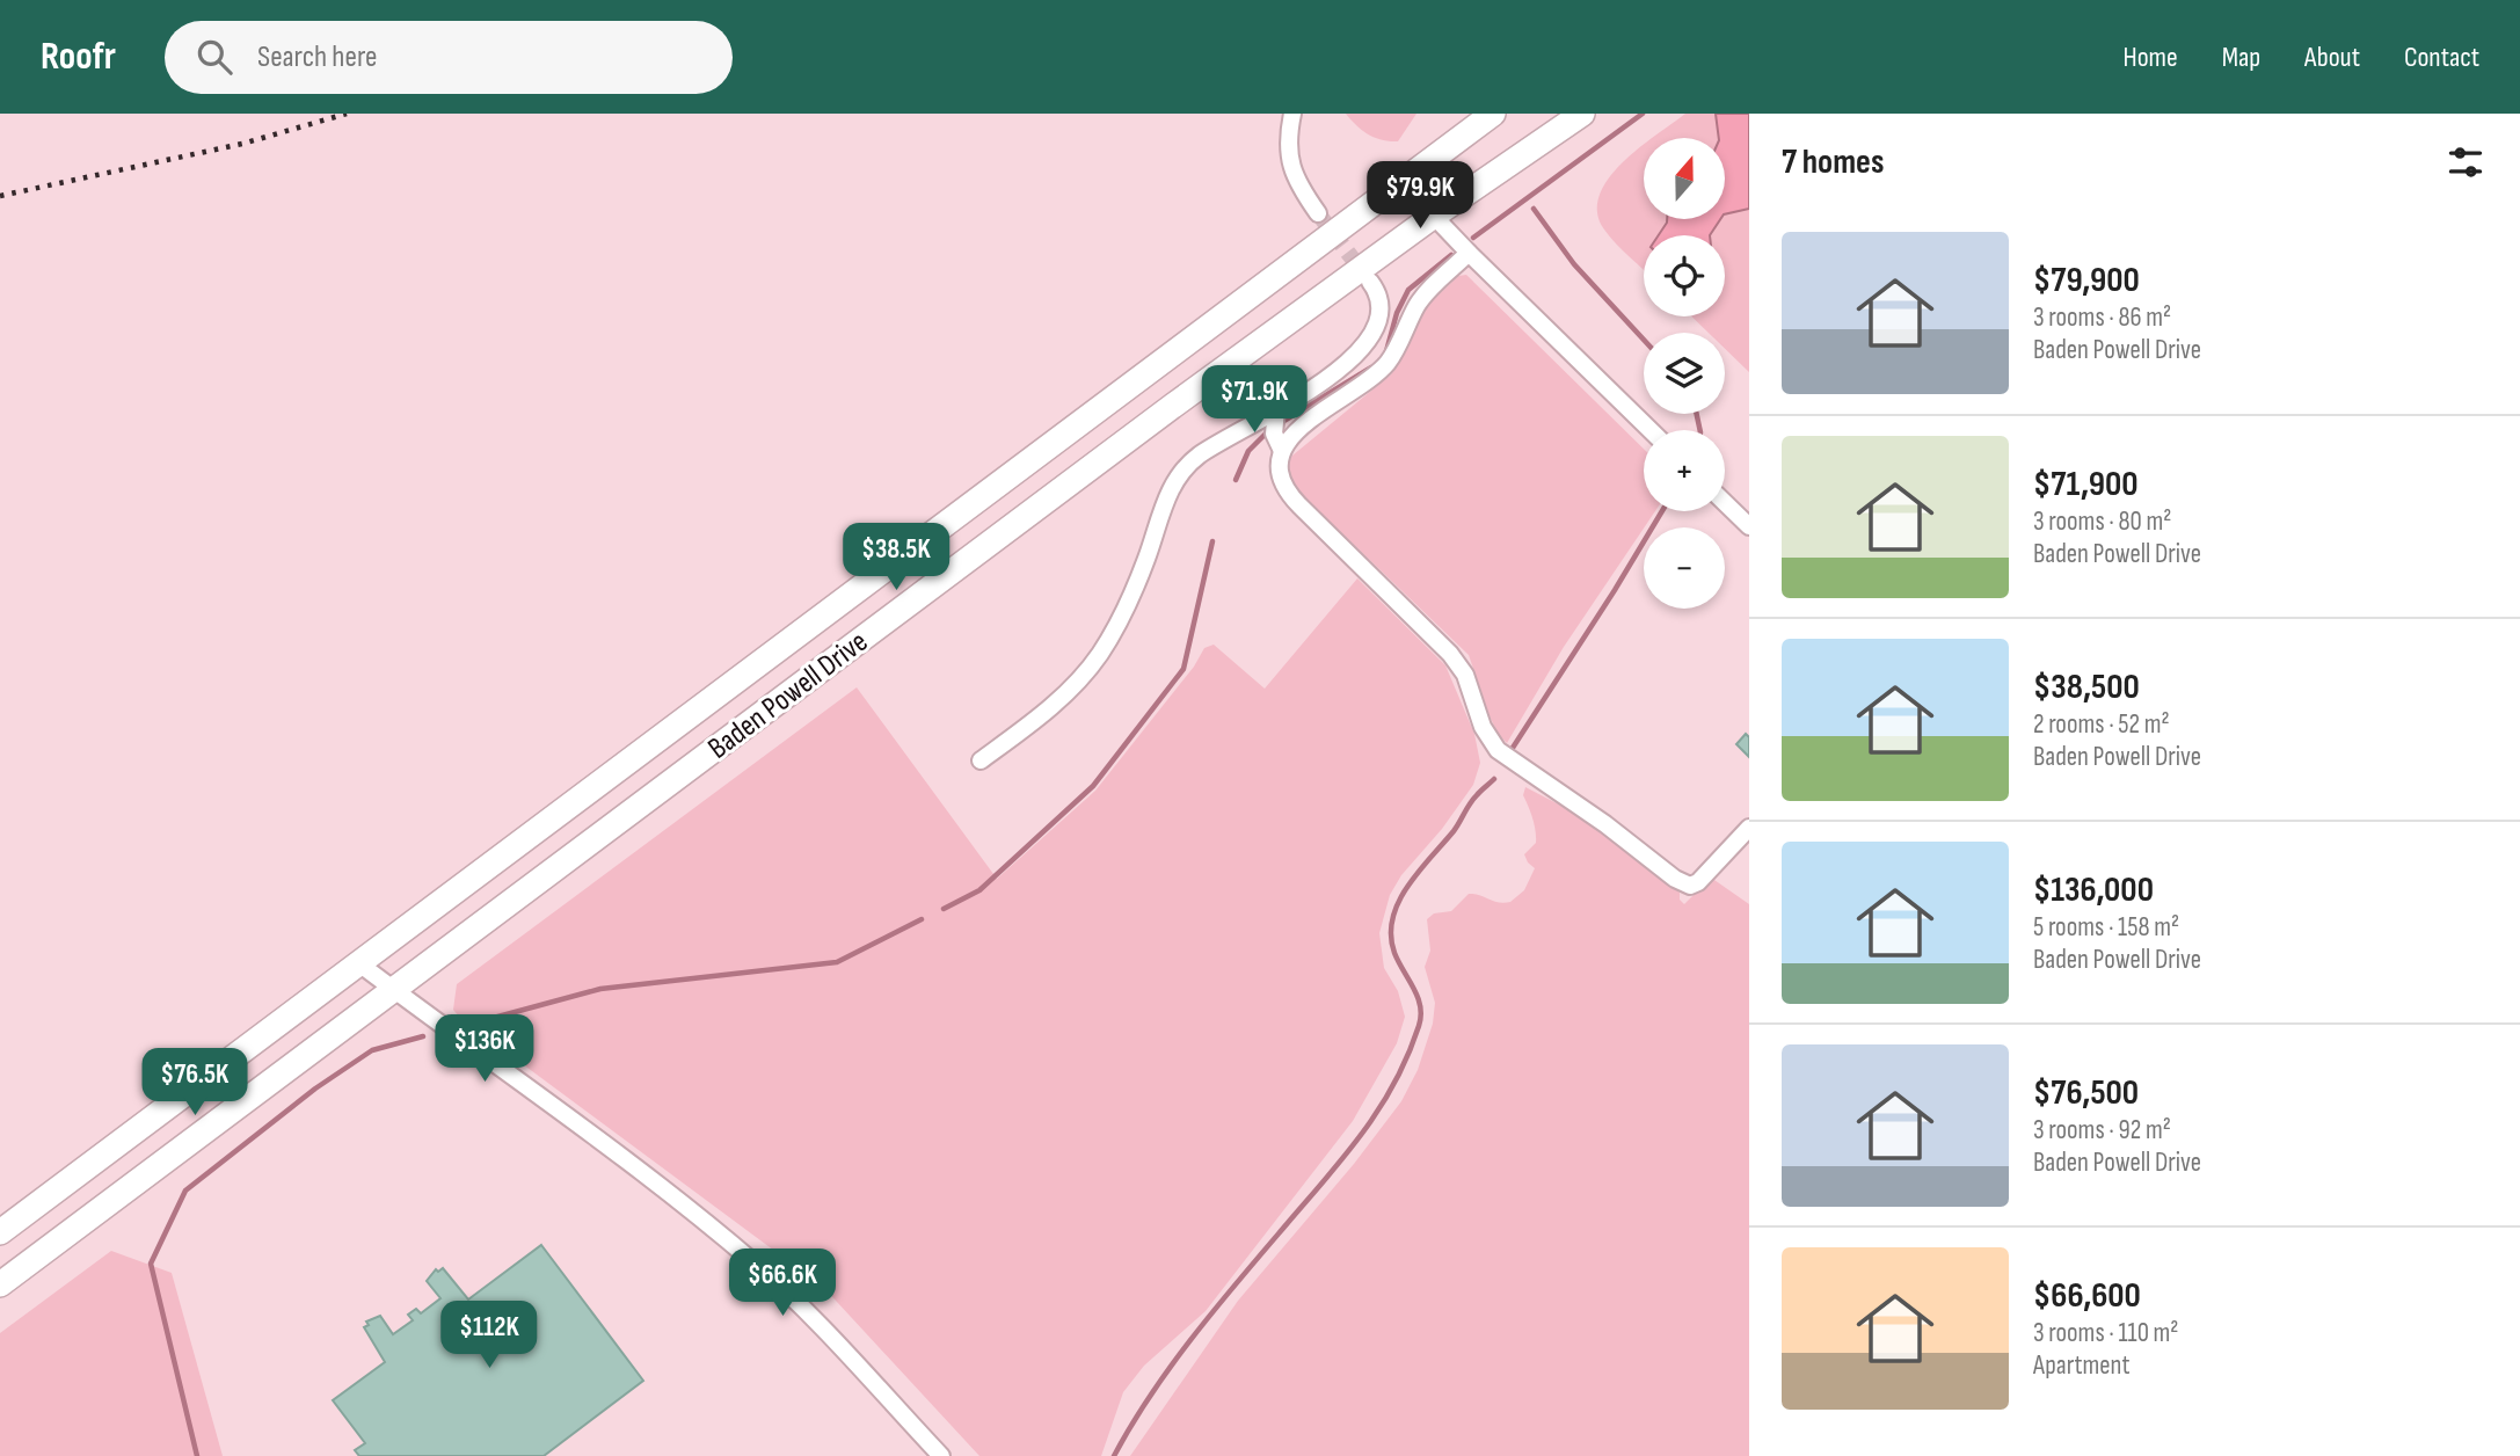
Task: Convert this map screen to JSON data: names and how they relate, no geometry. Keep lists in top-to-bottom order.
{
  "streets": {
    "main road": ["Baden Powell Drive"]
  },
  "north": "top",
  "page": {
    "header": "Roofr",
    "search": "Search here",
    "nav": [
      "Home",
      "Map",
      "About",
      "Contact"
    ],
    "heading": "7 homes",
    "map_buttons": ["+", "−"],
    "price": [
      "$79.9K",
      "$71.9K",
      "$38.5K",
      "$136K",
      "$76.5K",
      "$66.6K",
      "$112K"
    ],
    "list": [
      {
        "name": "$79,900",
        "note": "3 rooms · 86 m² · Baden Powell Drive"
      },
      {
        "name": "$71,900",
        "note": "3 rooms · 80 m² · Baden Powell Drive"
      },
      {
        "name": "$38,500",
        "note": "2 rooms · 52 m² · Baden Powell Drive"
      },
      {
        "name": "$136,000",
        "note": "5 rooms · 158 m² · Baden Powell Drive"
      },
      {
        "name": "$76,500",
        "note": "3 rooms · 92 m² · Baden Powell Drive"
      },
      {
        "name": "$66,600",
        "note": "3 rooms · 110 m² · Apartment"
      }
    ]
  }
}
